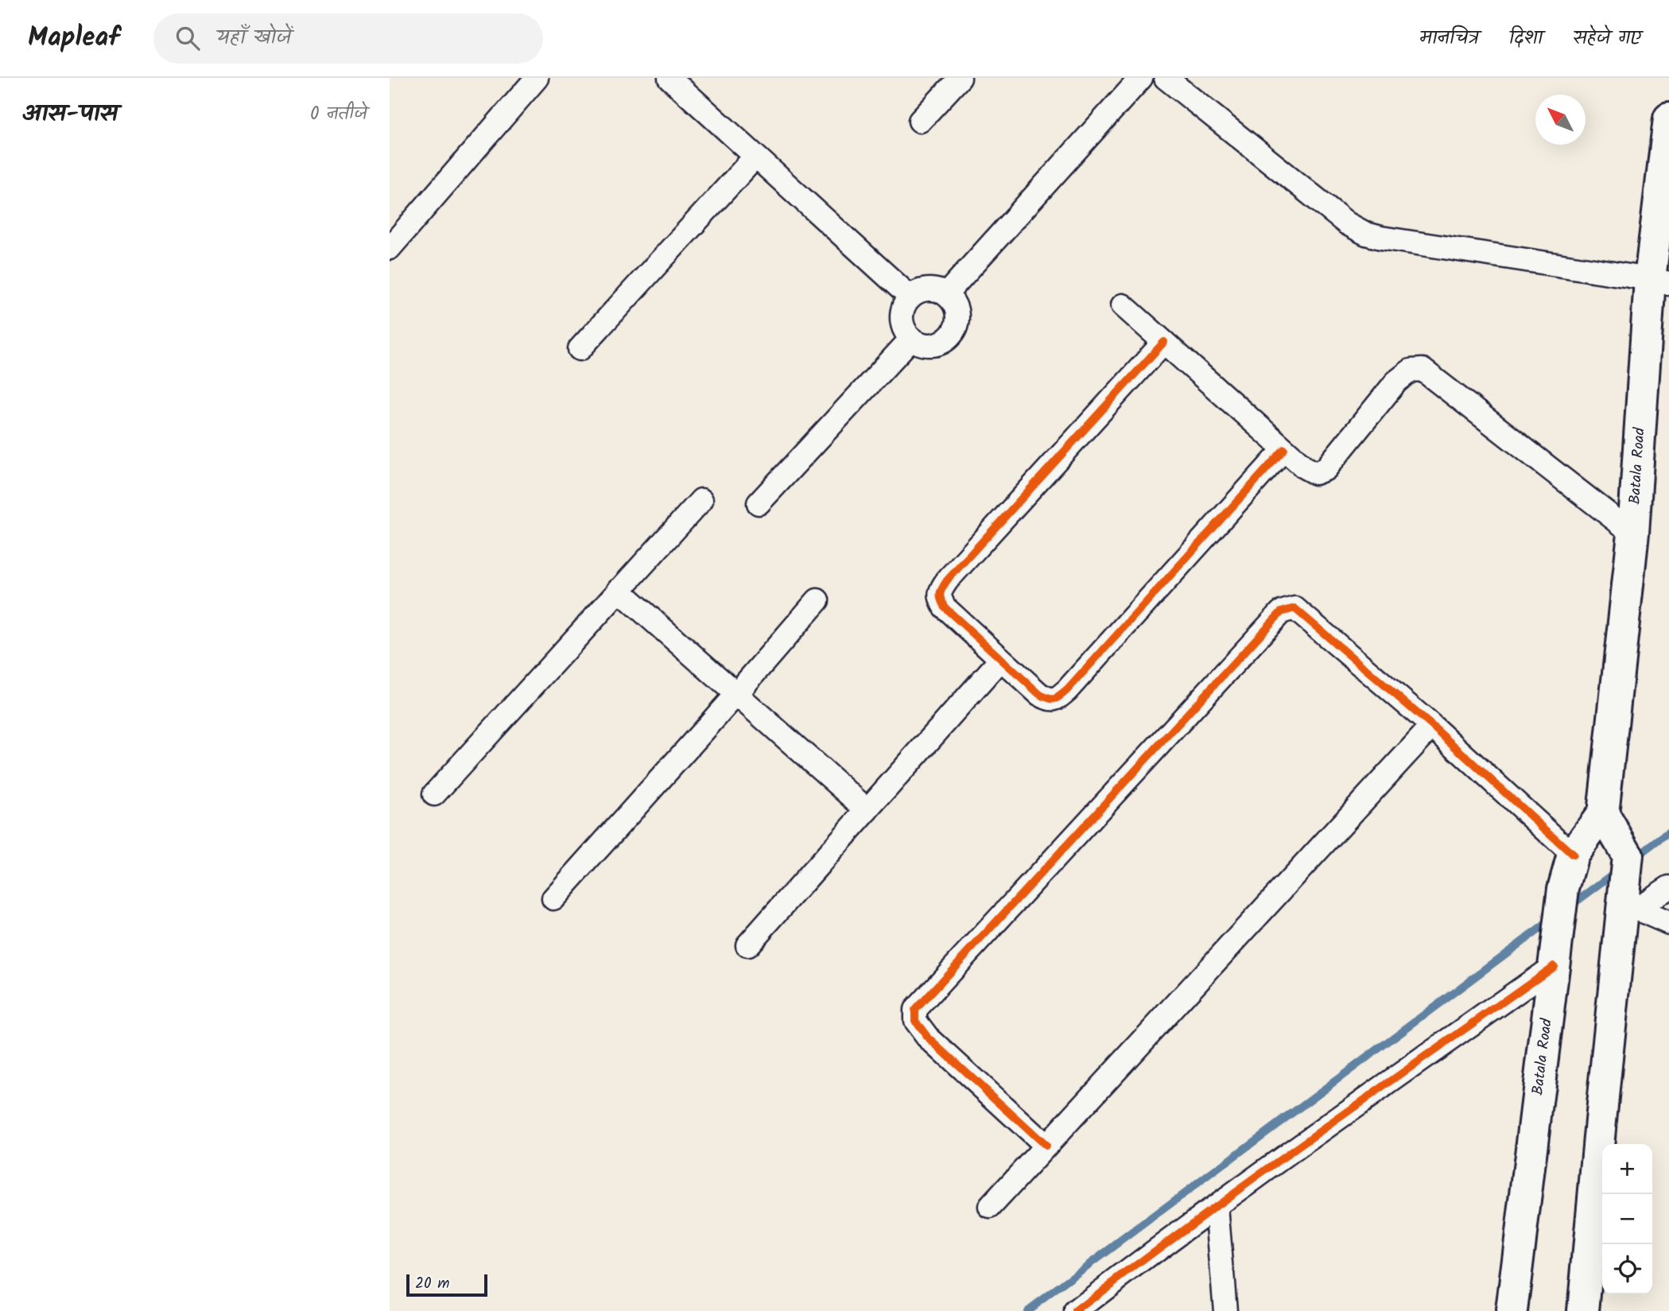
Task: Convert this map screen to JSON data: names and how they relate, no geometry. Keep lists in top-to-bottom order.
{
  "streets": {
    "main road": ["Batala Road"]
  },
  "scale_bar": "20 m",
  "north": "top left",
  "page": {
    "header": "Mapleaf",
    "search": "यहाँ खोजें",
    "nav": ["मानचित्र", "दिशा", "सहेजे गए"],
    "heading": ["आस-पास", "0 नतीजे"],
    "map_buttons": ["+", "−"],
    "scale": "20 m"
  }
}
